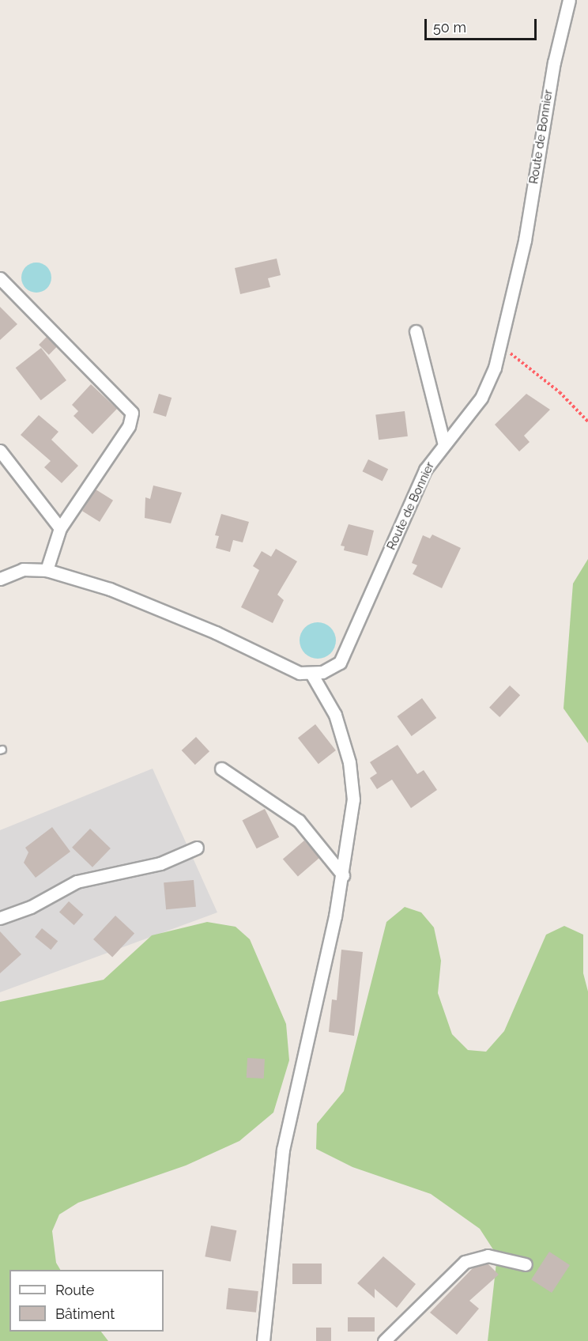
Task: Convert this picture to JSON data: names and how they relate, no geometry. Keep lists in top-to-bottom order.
{
  "streets": {
    "street": ["Route de Bonnier"]
  },
  "legend": ["Route", "Bâtiment"],
  "scale_bar": "50 m"
}
